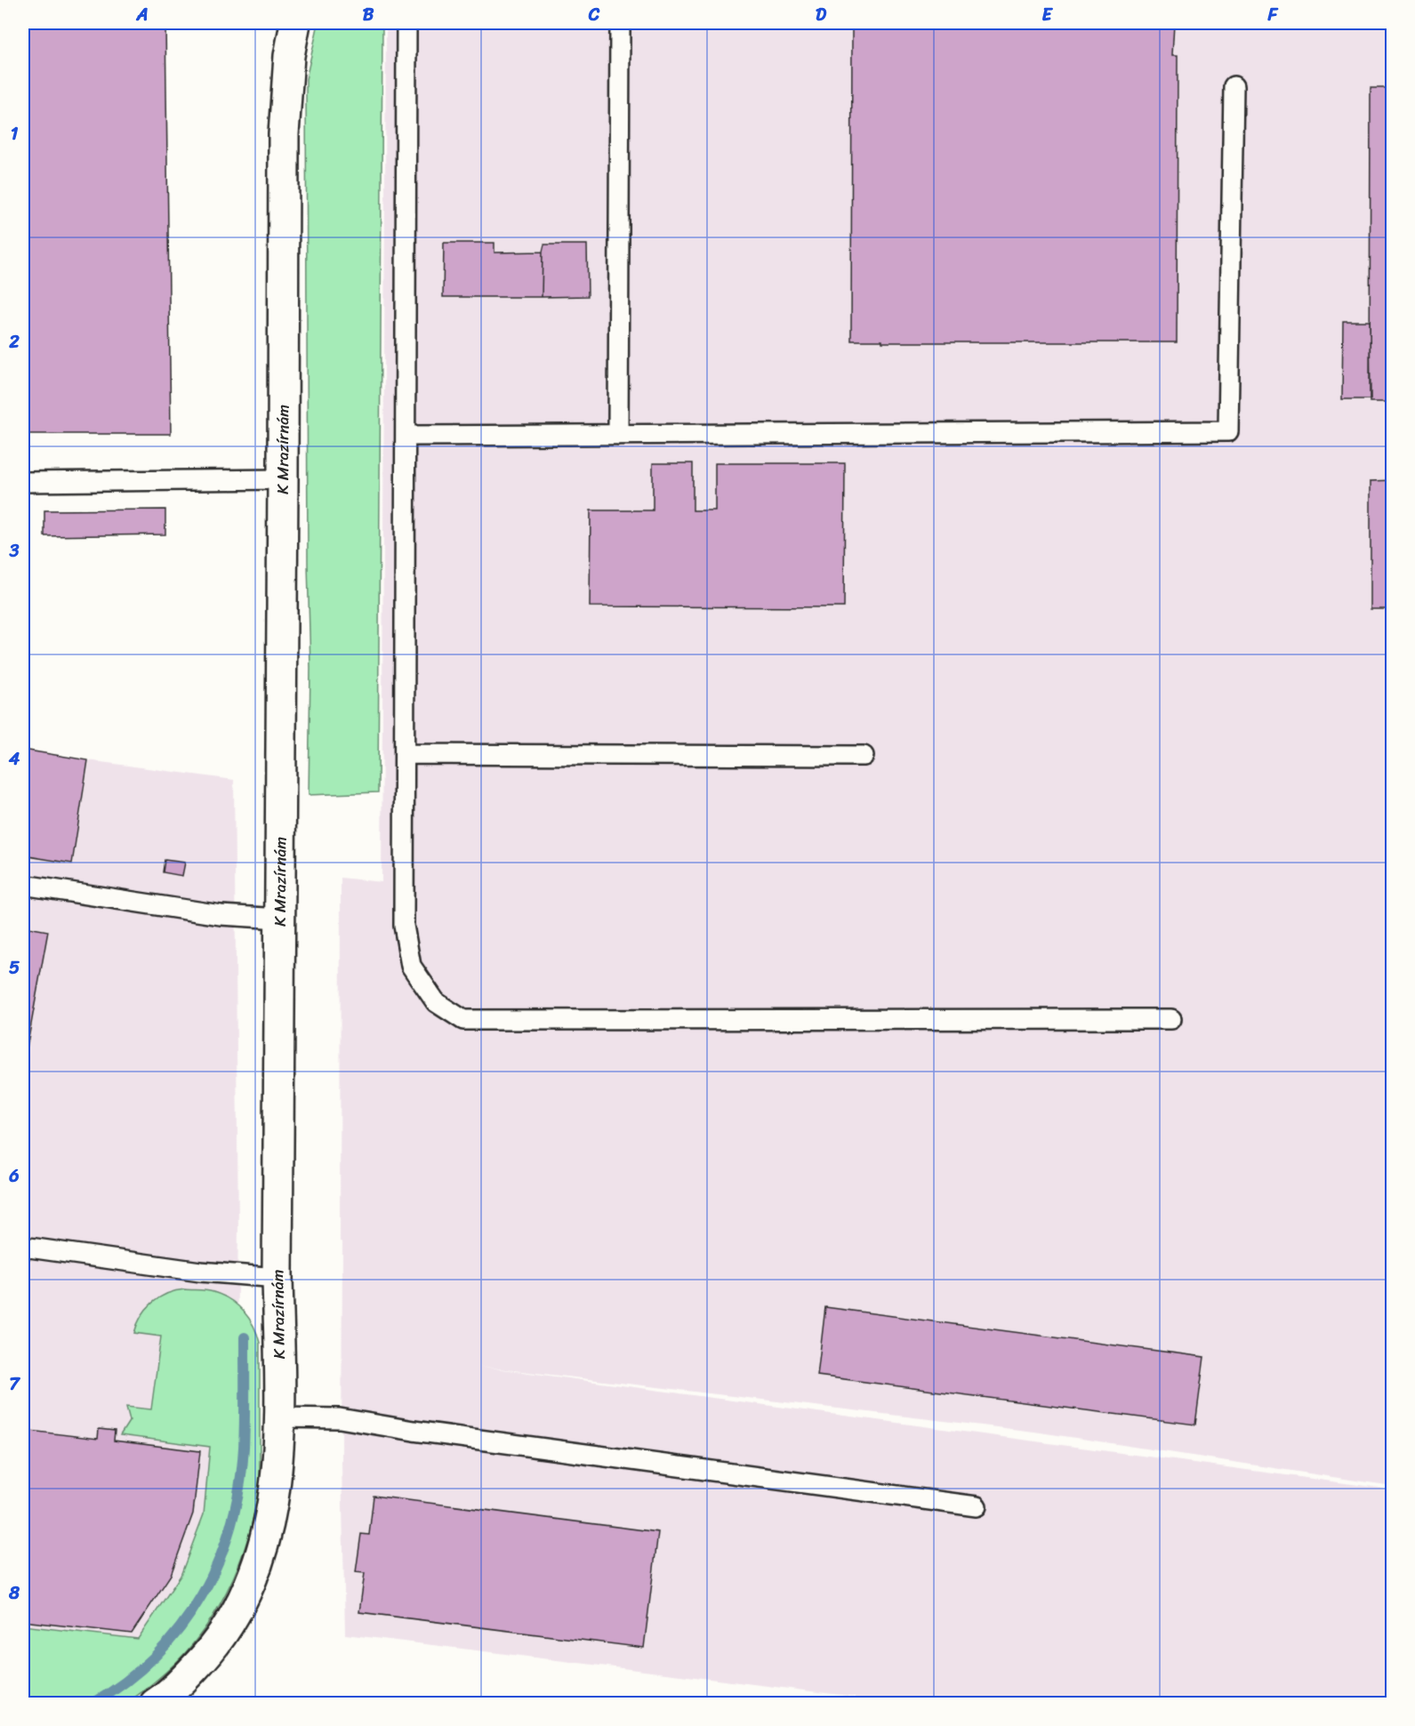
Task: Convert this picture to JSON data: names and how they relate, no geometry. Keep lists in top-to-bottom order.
{
  "streets": {
    "street": ["K Mrazírnám"]
  },
  "grid": {
    "columns": [
      "A",
      "B",
      "C",
      "D",
      "E",
      "F"
    ],
    "rows": [
      "1",
      "2",
      "3",
      "4",
      "5",
      "6",
      "7",
      "8"
    ]
  }
}
